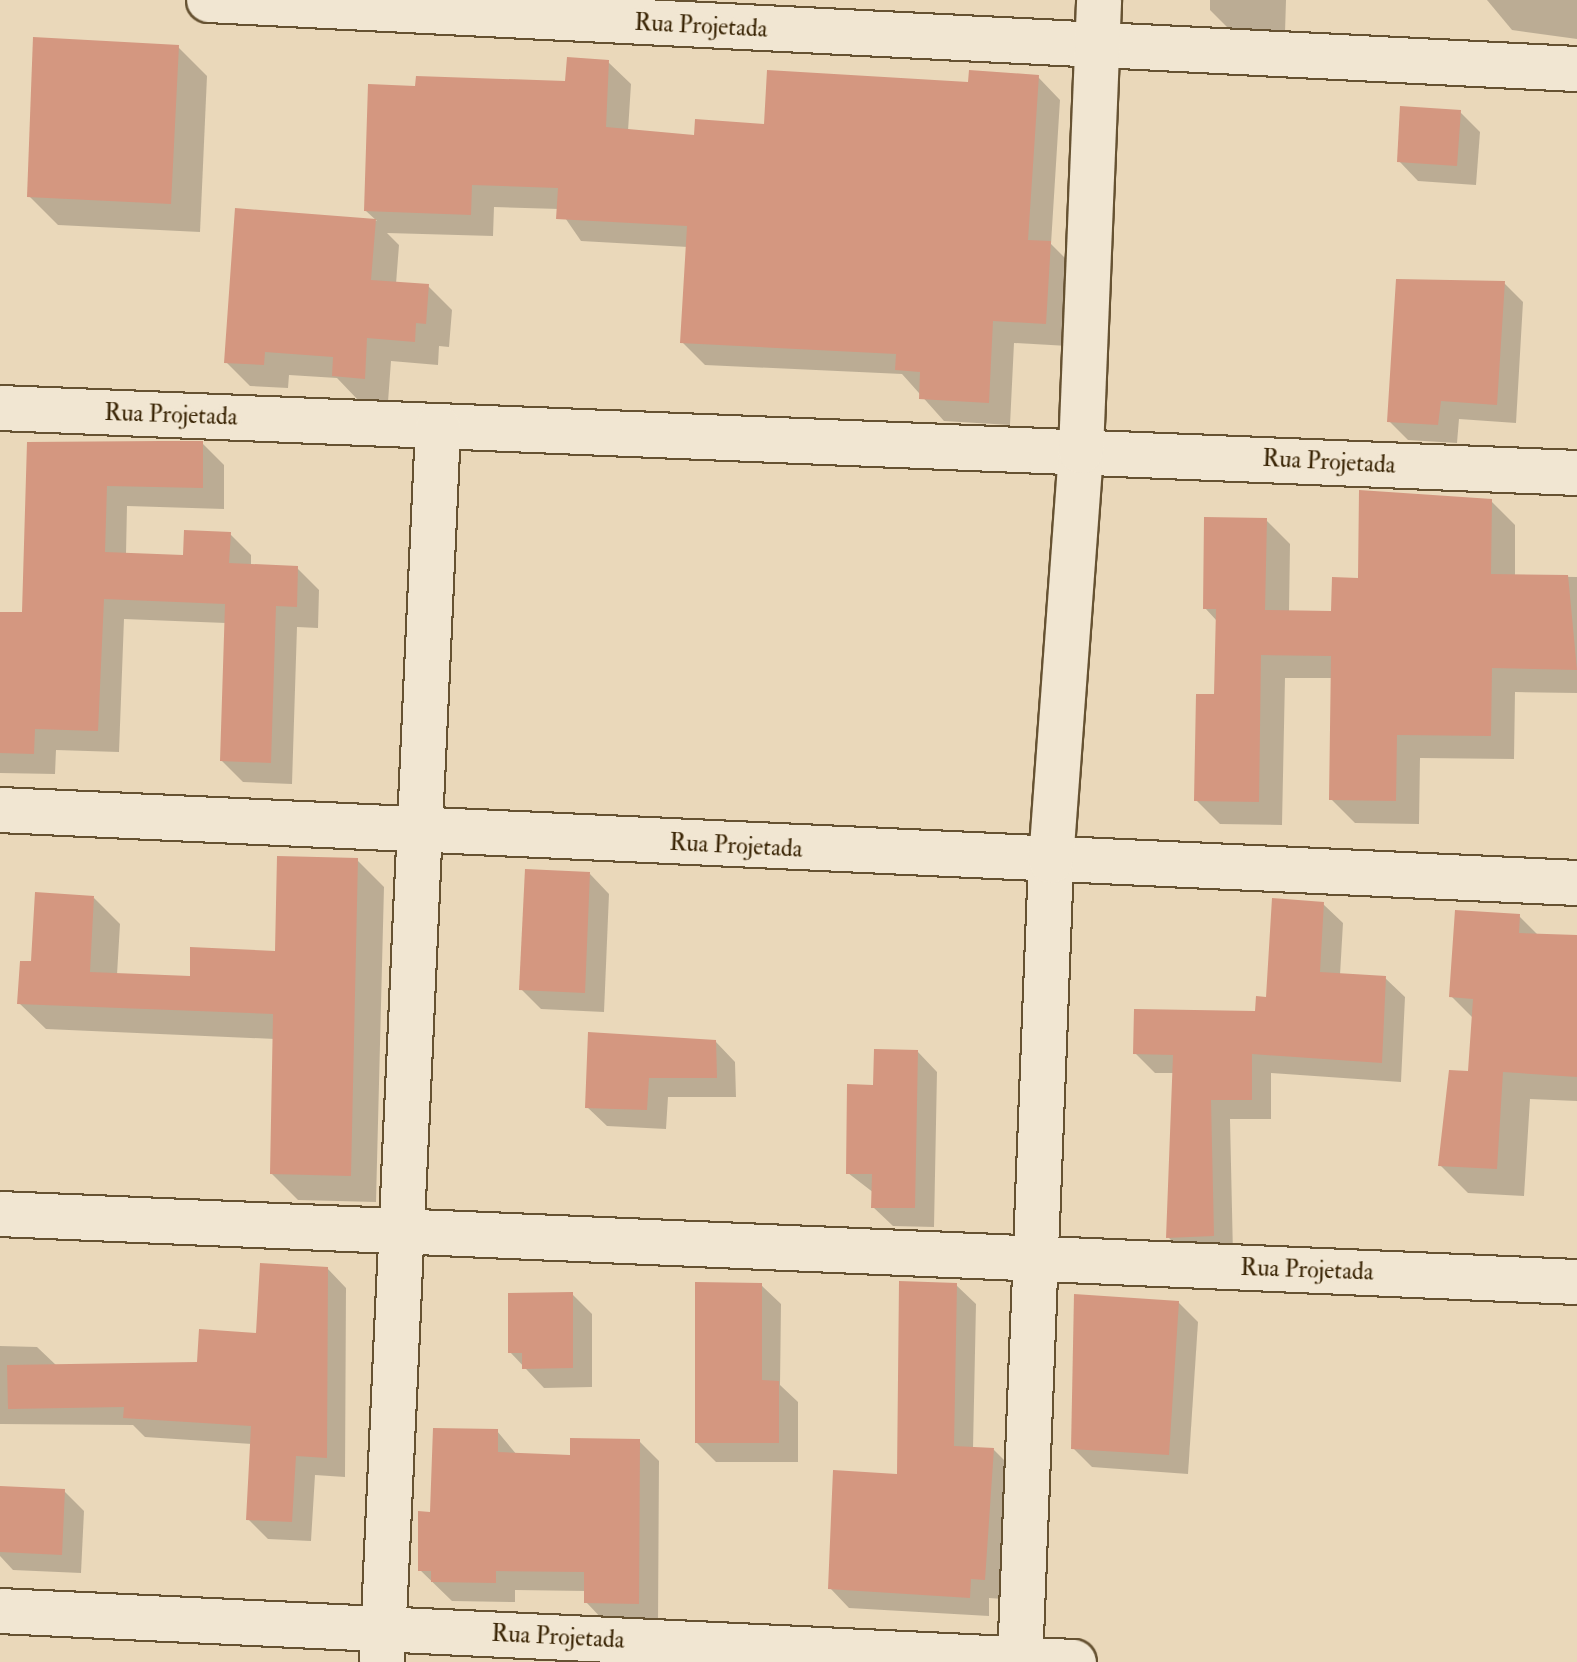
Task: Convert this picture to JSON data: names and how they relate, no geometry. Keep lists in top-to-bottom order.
{
  "streets": {
    "street": ["Rua Projetada"]
  }
}
